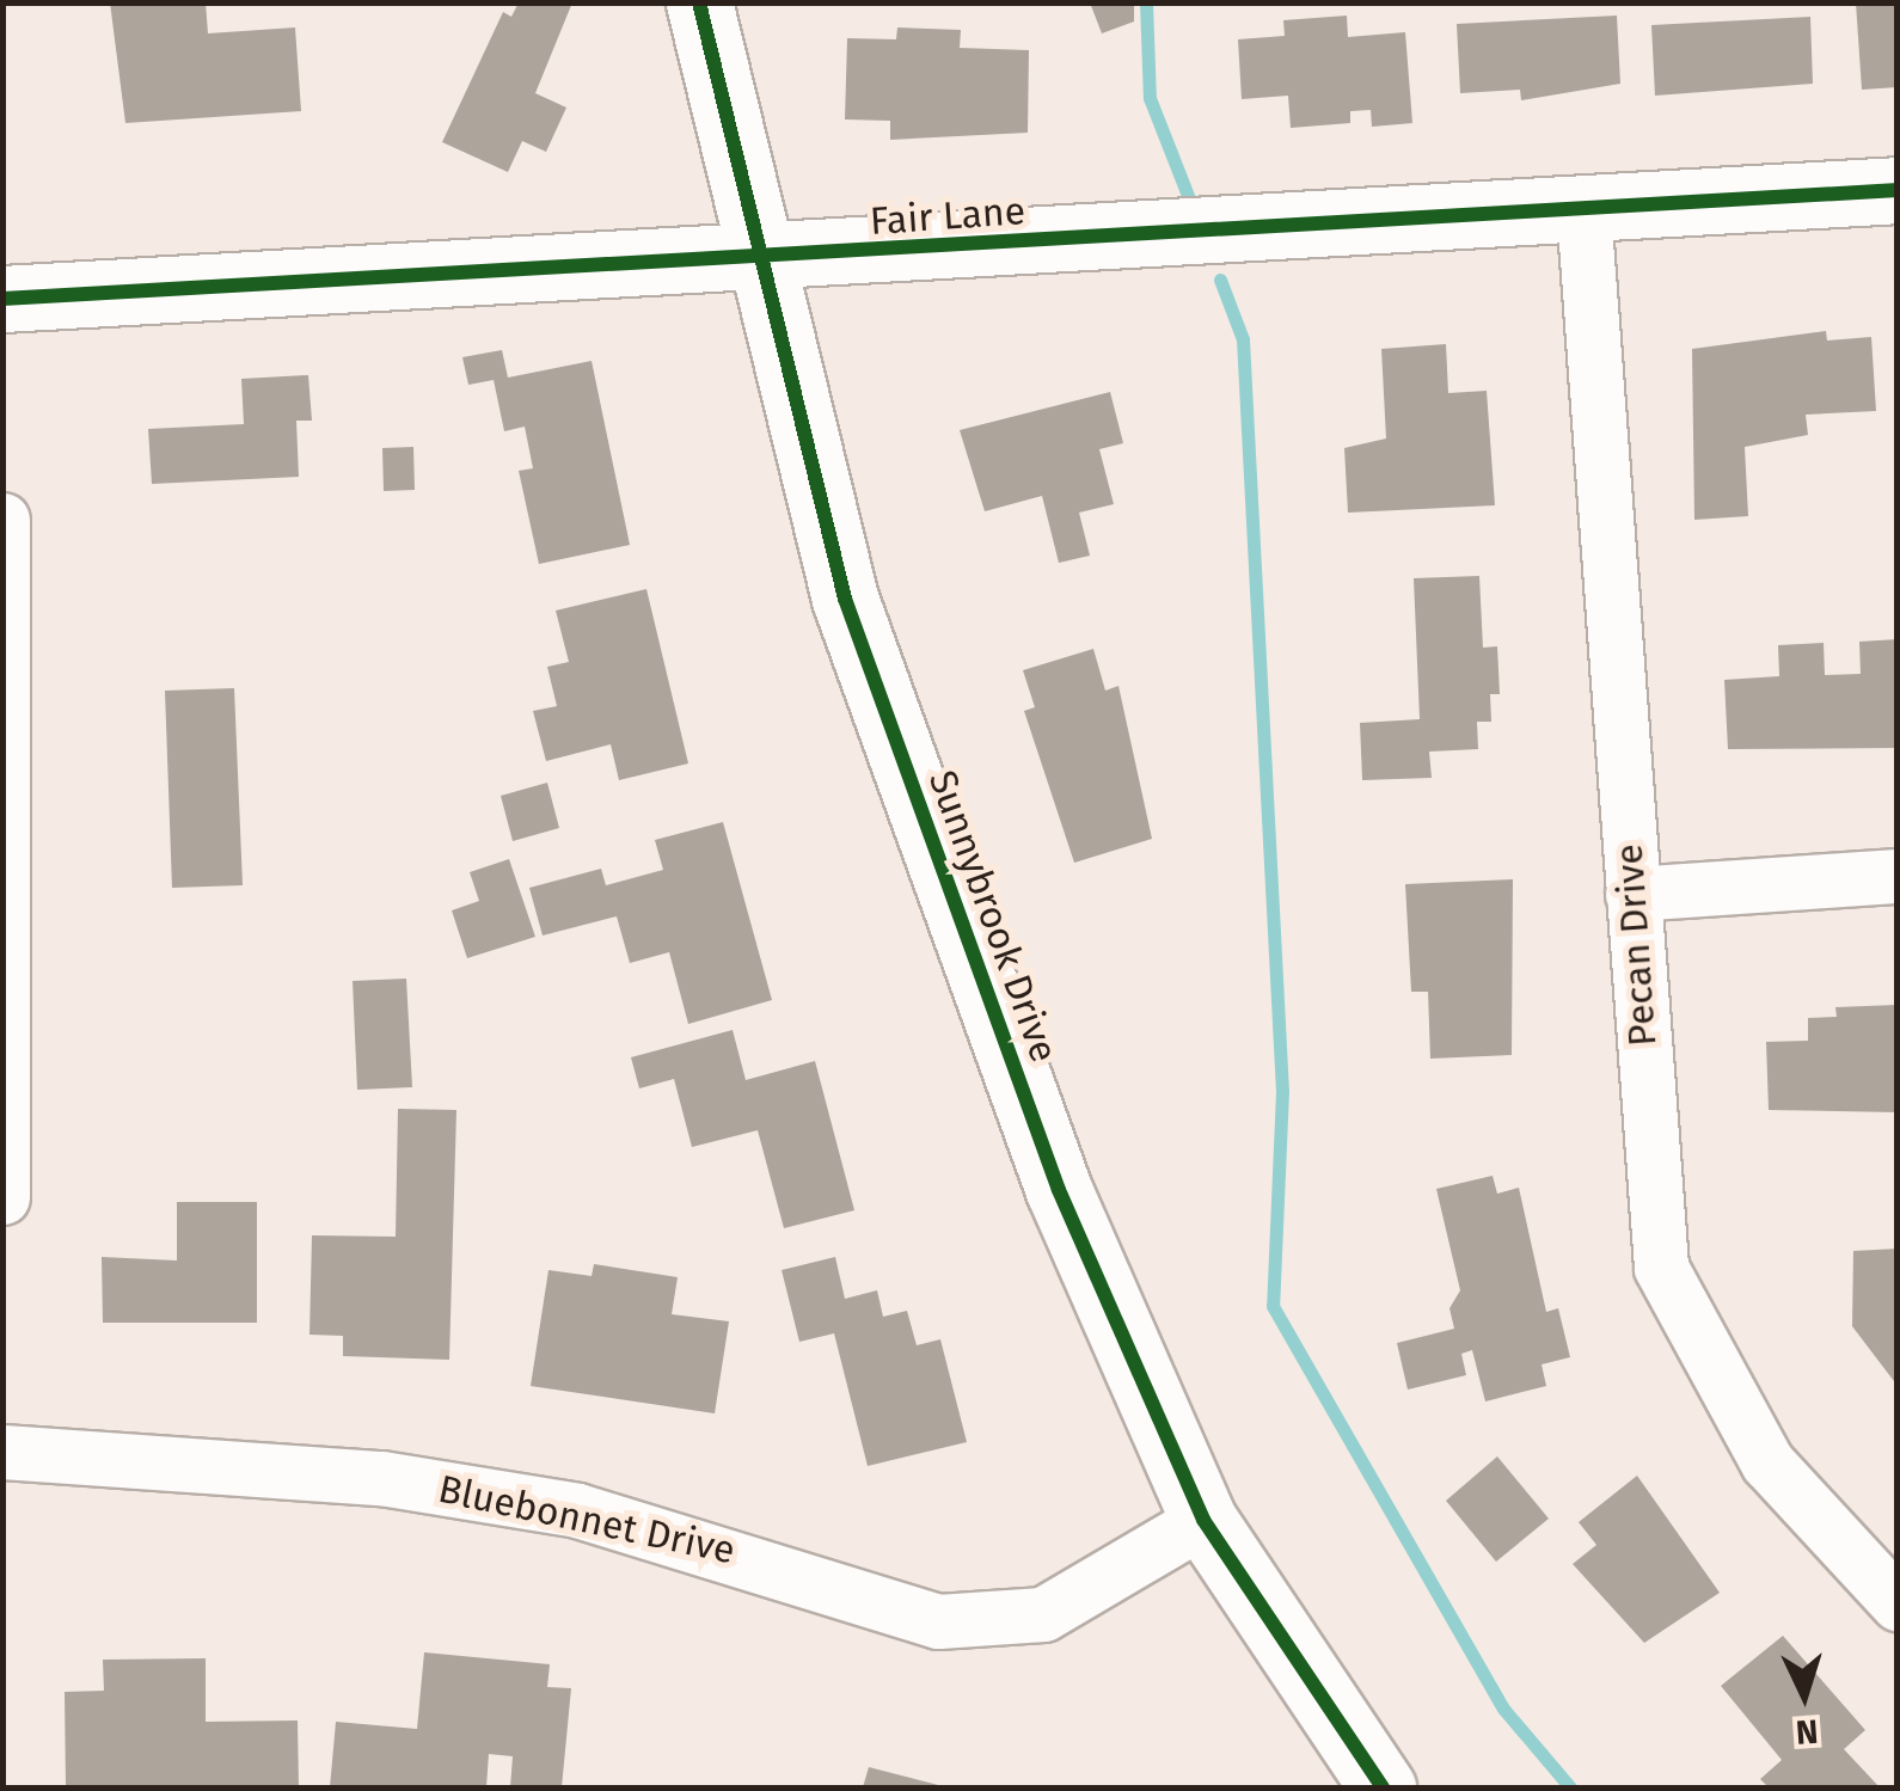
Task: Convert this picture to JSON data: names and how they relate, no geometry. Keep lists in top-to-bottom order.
{
  "streets": {
    "main road": ["Fair Lane", "Sunnybrook Drive"],
    "street": ["Pecan Drive", "Bluebonnet Drive"]
  },
  "crossings": [
    ["Fair Lane", "Sunnybrook Drive"],
    ["Fair Lane", "Pecan Drive"],
    ["Sunnybrook Drive", "Bluebonnet Drive"]
  ],
  "north": "bottom"
}
